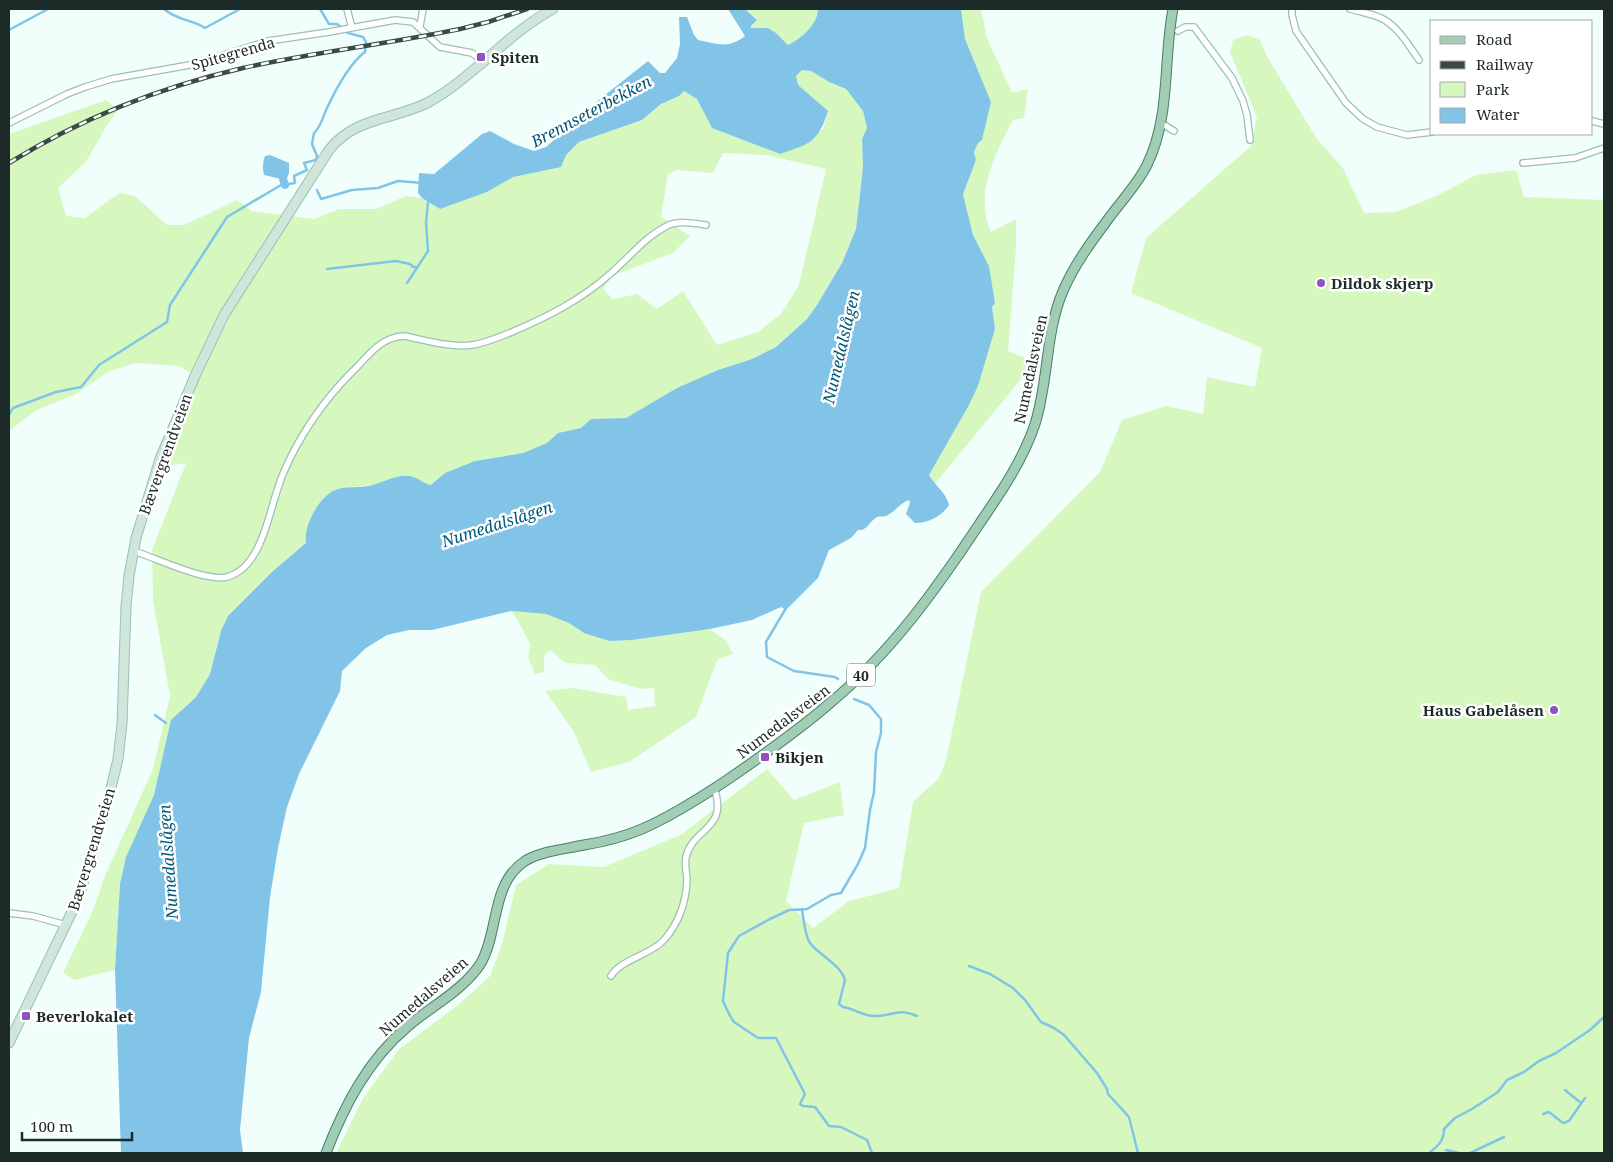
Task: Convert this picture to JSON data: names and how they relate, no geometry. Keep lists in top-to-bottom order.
{
  "streets": {
    "main road": ["Numedalsveien", "Bævergrendveien", "40"],
    "street": ["Spitegrenda"]
  },
  "water": ["Brennseterbekken", "Numedalslågen"],
  "places": {
    "transit": ["Spiten", "Bikjen", "Beverlokalet"],
    "other": ["Dildok skjerp", "Haus Gabelåsen"]
  },
  "legend": [
    "Road",
    "Railway",
    "Park",
    "Water"
  ],
  "scale_bar": "100 m"
}
